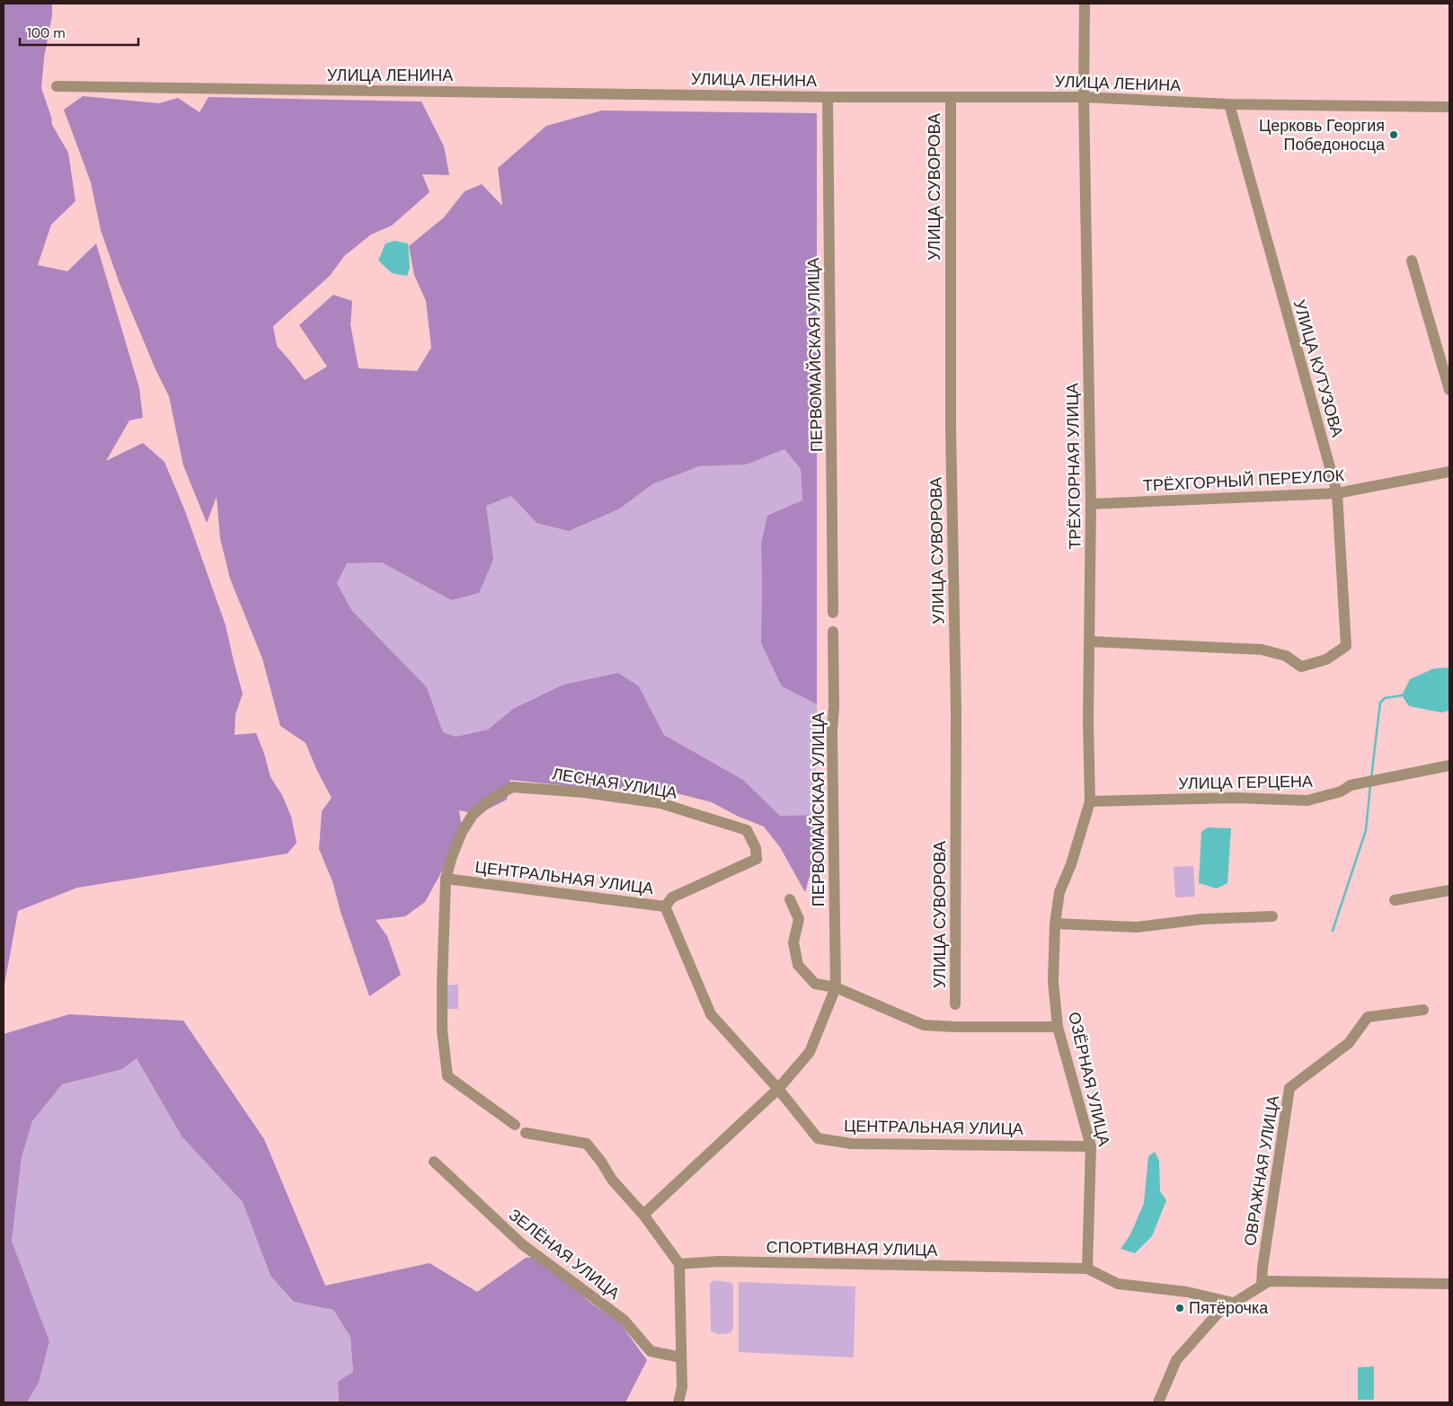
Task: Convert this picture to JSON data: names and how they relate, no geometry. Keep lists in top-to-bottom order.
{
  "streets": {
    "street": [
      "УЛИЦА ЛЕНИНА",
      "УЛИЦА СУВОРОВА",
      "ПЕРВОМАЙСКАЯ УЛИЦА",
      "УЛИЦА КУТУЗОВА",
      "ТРЁХГОРНАЯ УЛИЦА",
      "ТРЁХГОРНЫЙ ПЕРЕУЛОК",
      "УЛИЦА ГЕРЦЕНА",
      "ЛЕСНАЯ УЛИЦА",
      "ЦЕНТРАЛЬНАЯ УЛИЦА",
      "ОЗЁРНАЯ УЛИЦА",
      "ОВРАЖНАЯ УЛИЦА",
      "СПОРТИВНАЯ УЛИЦА",
      "ЗЕЛЁНАЯ УЛИЦА"
    ]
  },
  "crossings": [
    ["УЛИЦА ЛЕНИНА", "УЛИЦА СУВОРОВА"],
    ["УЛИЦА ЛЕНИНА", "ПЕРВОМАЙСКАЯ УЛИЦА"],
    ["УЛИЦА ЛЕНИНА", "УЛИЦА КУТУЗОВА"],
    ["УЛИЦА ЛЕНИНА", "ТРЁХГОРНАЯ УЛИЦА"],
    ["УЛИЦА КУТУЗОВА", "ТРЁХГОРНАЯ УЛИЦА"],
    ["УЛИЦА КУТУЗОВА", "ТРЁХГОРНЫЙ ПЕРЕУЛОК"],
    ["ТРЁХГОРНАЯ УЛИЦА", "ТРЁХГОРНЫЙ ПЕРЕУЛОК"],
    ["ТРЁХГОРНАЯ УЛИЦА", "УЛИЦА ГЕРЦЕНА"],
    ["ТРЁХГОРНАЯ УЛИЦА", "ОЗЁРНАЯ УЛИЦА"],
    ["ЛЕСНАЯ УЛИЦА", "ЦЕНТРАЛЬНАЯ УЛИЦА"],
    ["ЦЕНТРАЛЬНАЯ УЛИЦА", "ОЗЁРНАЯ УЛИЦА"],
    ["ОЗЁРНАЯ УЛИЦА", "СПОРТИВНАЯ УЛИЦА"]
  ],
  "places": ["Церковь Георгия Победоносца", "Пятёрочка"],
  "scale_bar": "100 m"
}
